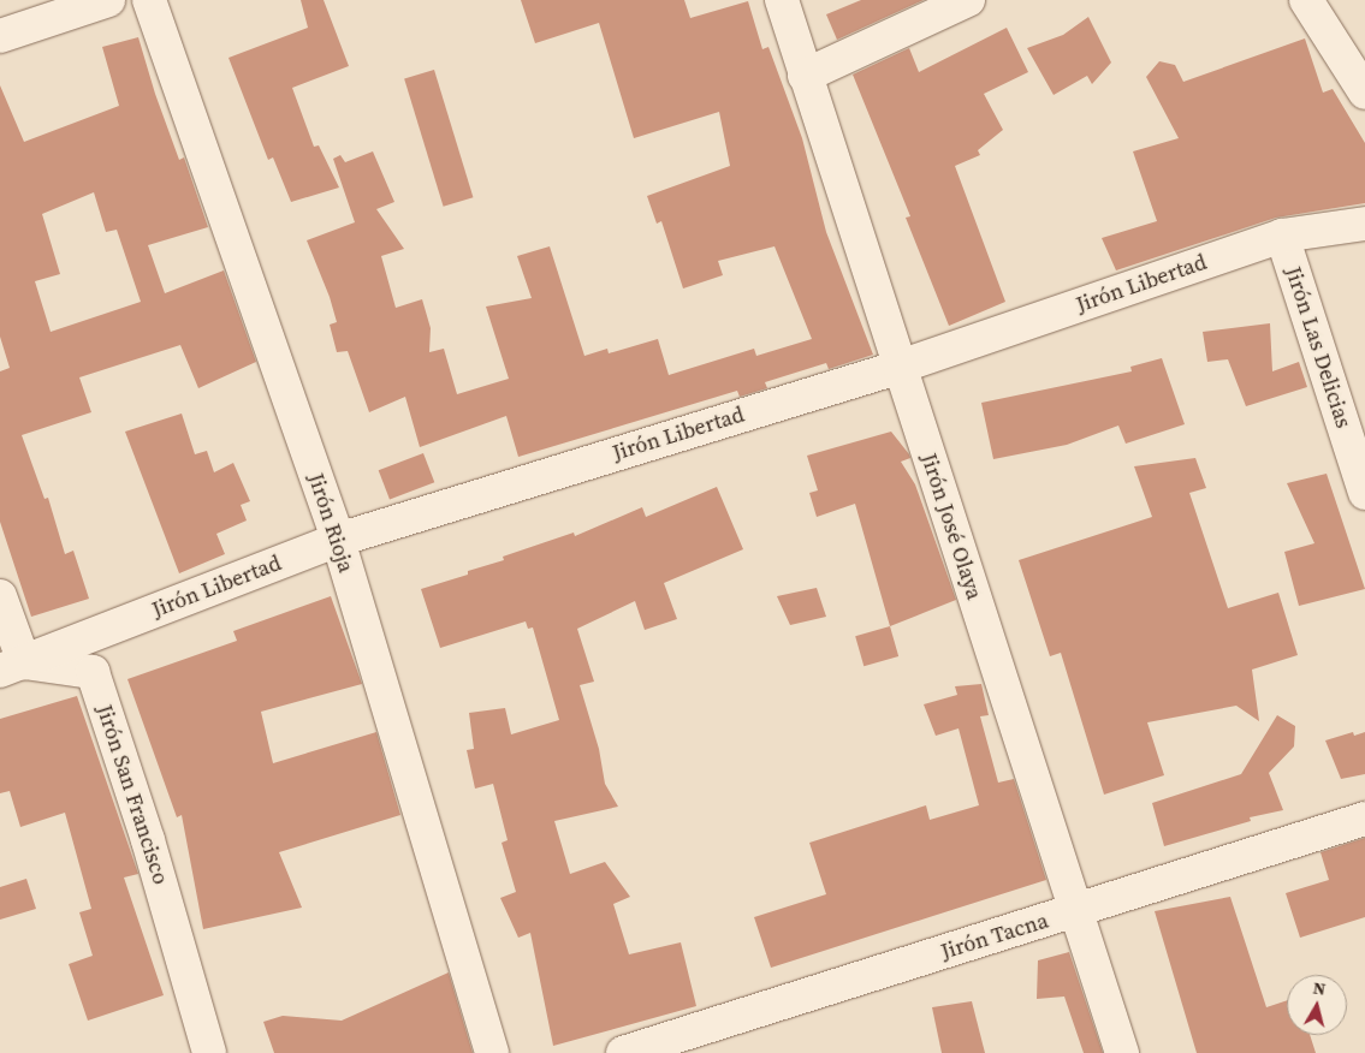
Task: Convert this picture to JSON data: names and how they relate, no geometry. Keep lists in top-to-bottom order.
{
  "streets": {
    "street": [
      "Jirón Libertad",
      "Jirón Las Delicias",
      "Jirón Rioja",
      "Jirón José Olaya",
      "Jirón San Francisco",
      "Jirón Tacna"
    ]
  },
  "crossings": [
    ["Jirón Libertad", "Jirón Las Delicias"],
    ["Jirón Libertad", "Jirón Rioja"],
    ["Jirón Libertad", "Jirón José Olaya"],
    ["Jirón Libertad", "Jirón San Francisco"],
    ["Jirón José Olaya", "Jirón Tacna"]
  ],
  "north": "top"
}
